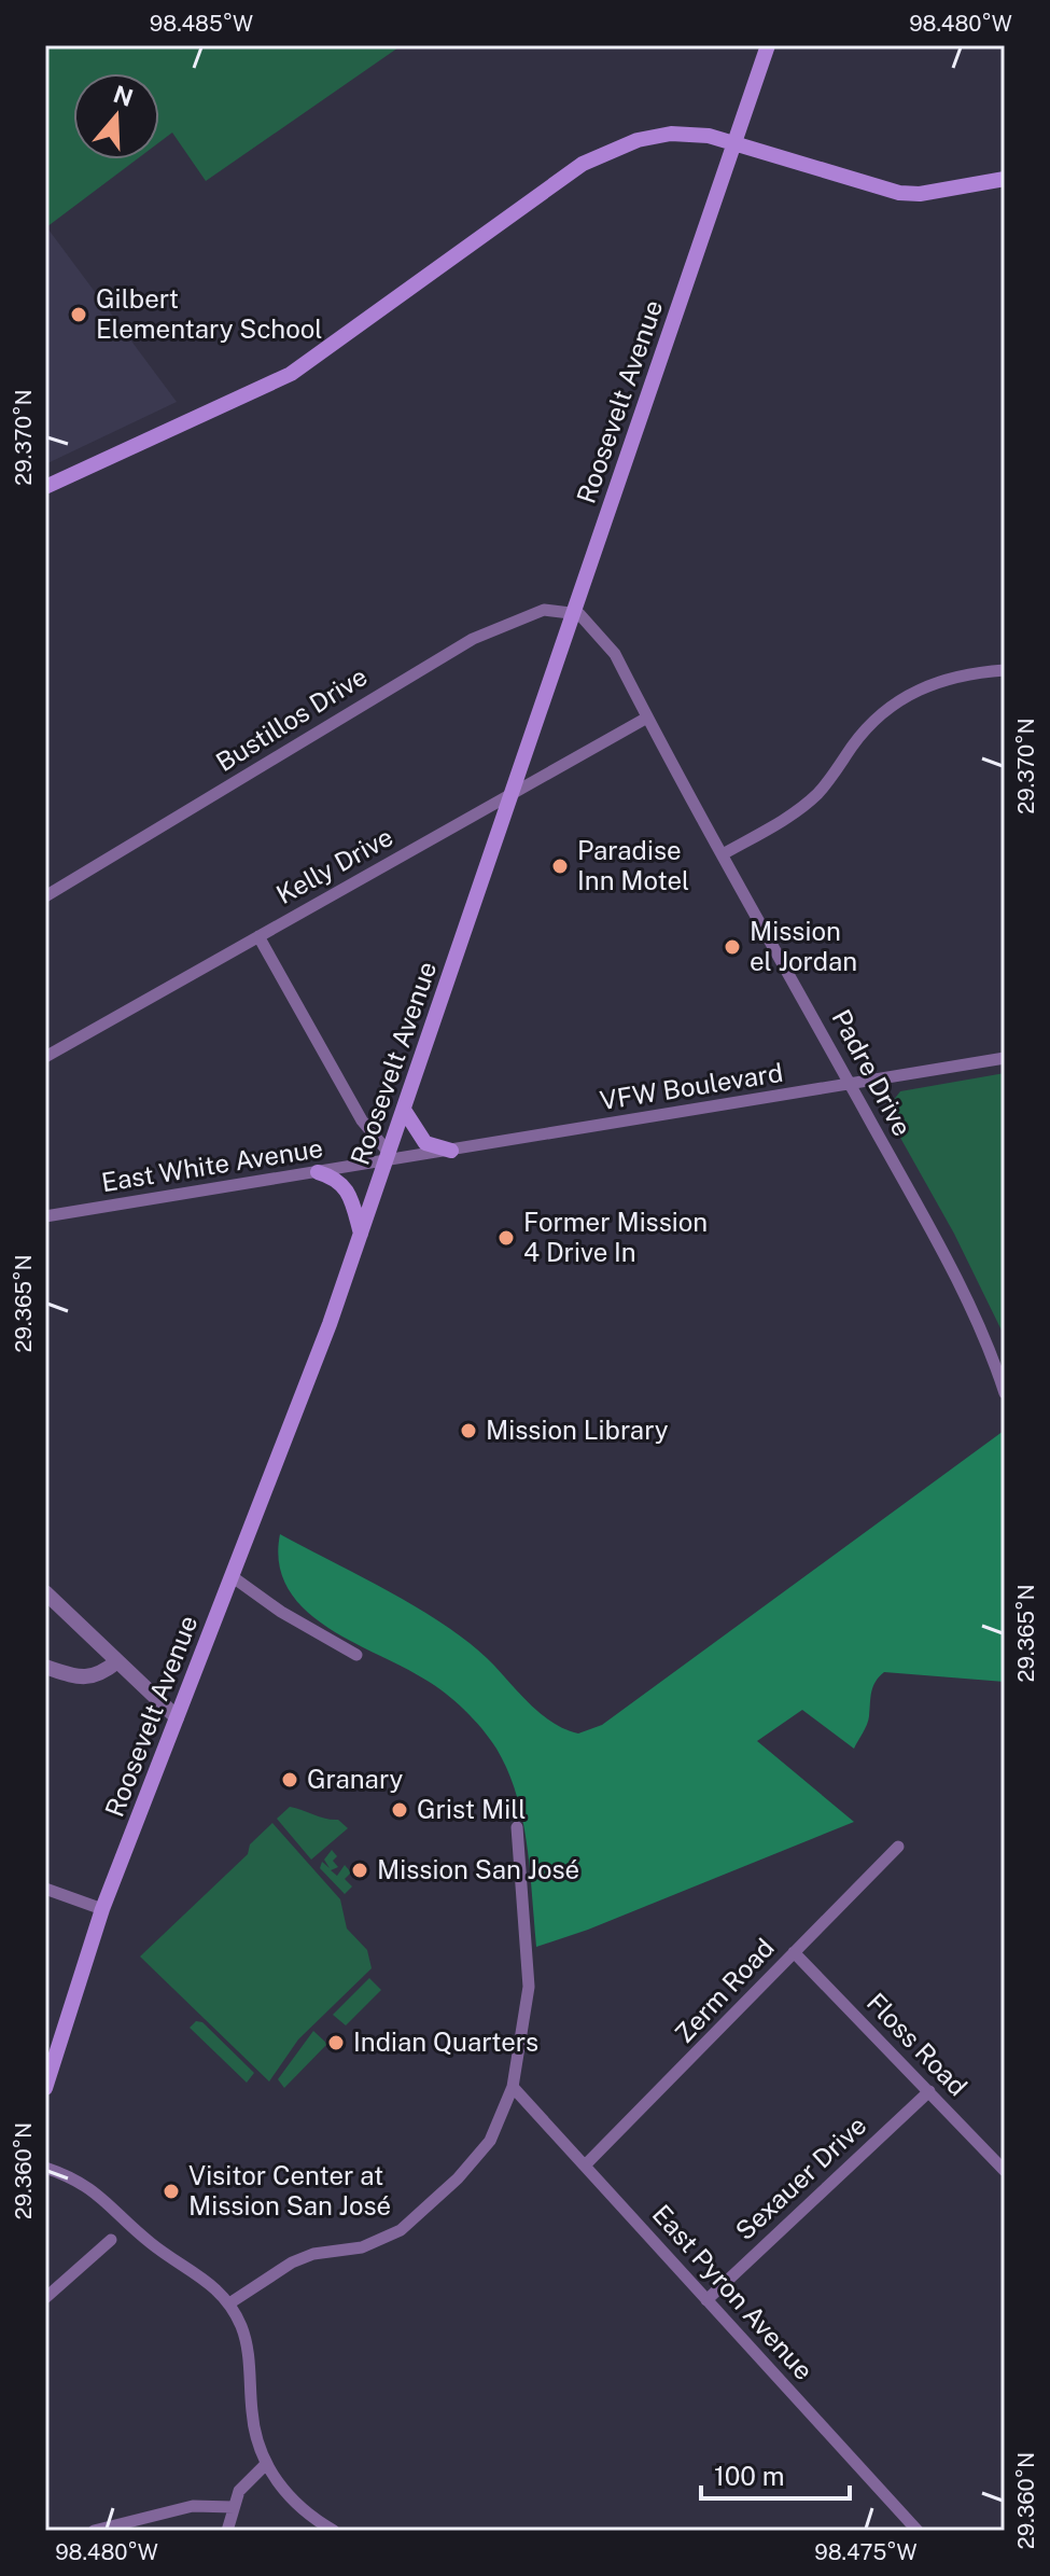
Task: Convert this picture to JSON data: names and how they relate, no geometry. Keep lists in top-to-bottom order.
{
  "streets": {
    "main road": ["Roosevelt Avenue"],
    "street": [
      "Bustillos Drive",
      "Kelly Drive",
      "Padre Drive",
      "VFW Boulevard",
      "East White Avenue",
      "Zerm Road",
      "Floss Road",
      "Sexauer Drive",
      "East Pyron Avenue"
    ]
  },
  "crossings": [
    ["Roosevelt Avenue", "Bustillos Drive"],
    ["Roosevelt Avenue", "Kelly Drive"],
    ["Roosevelt Avenue", "Padre Drive"],
    ["Roosevelt Avenue", "VFW Boulevard"],
    ["Roosevelt Avenue", "East White Avenue"],
    ["Bustillos Drive", "Padre Drive"],
    ["Kelly Drive", "Padre Drive"],
    ["Padre Drive", "VFW Boulevard"],
    ["VFW Boulevard", "East White Avenue"],
    ["Zerm Road", "Floss Road"],
    ["Zerm Road", "East Pyron Avenue"],
    ["Floss Road", "Sexauer Drive"],
    ["Sexauer Drive", "East Pyron Avenue"]
  ],
  "places": [
    "Gilbert Elementary School",
    "Paradise Inn Motel",
    "Mission el Jordan",
    "Former Mission 4 Drive In",
    "Mission Library",
    "Granary",
    "Grist Mill",
    "Mission San José",
    "Indian Quarters",
    "Visitor Center at Mission San José"
  ],
  "scale_bar": "100 m",
  "north": "top",
  "coordinates": [
    "98.485°W",
    "98.480°W",
    "29.370°N",
    "29.365°N",
    "29.360°N",
    "98.475°W"
  ]
}
